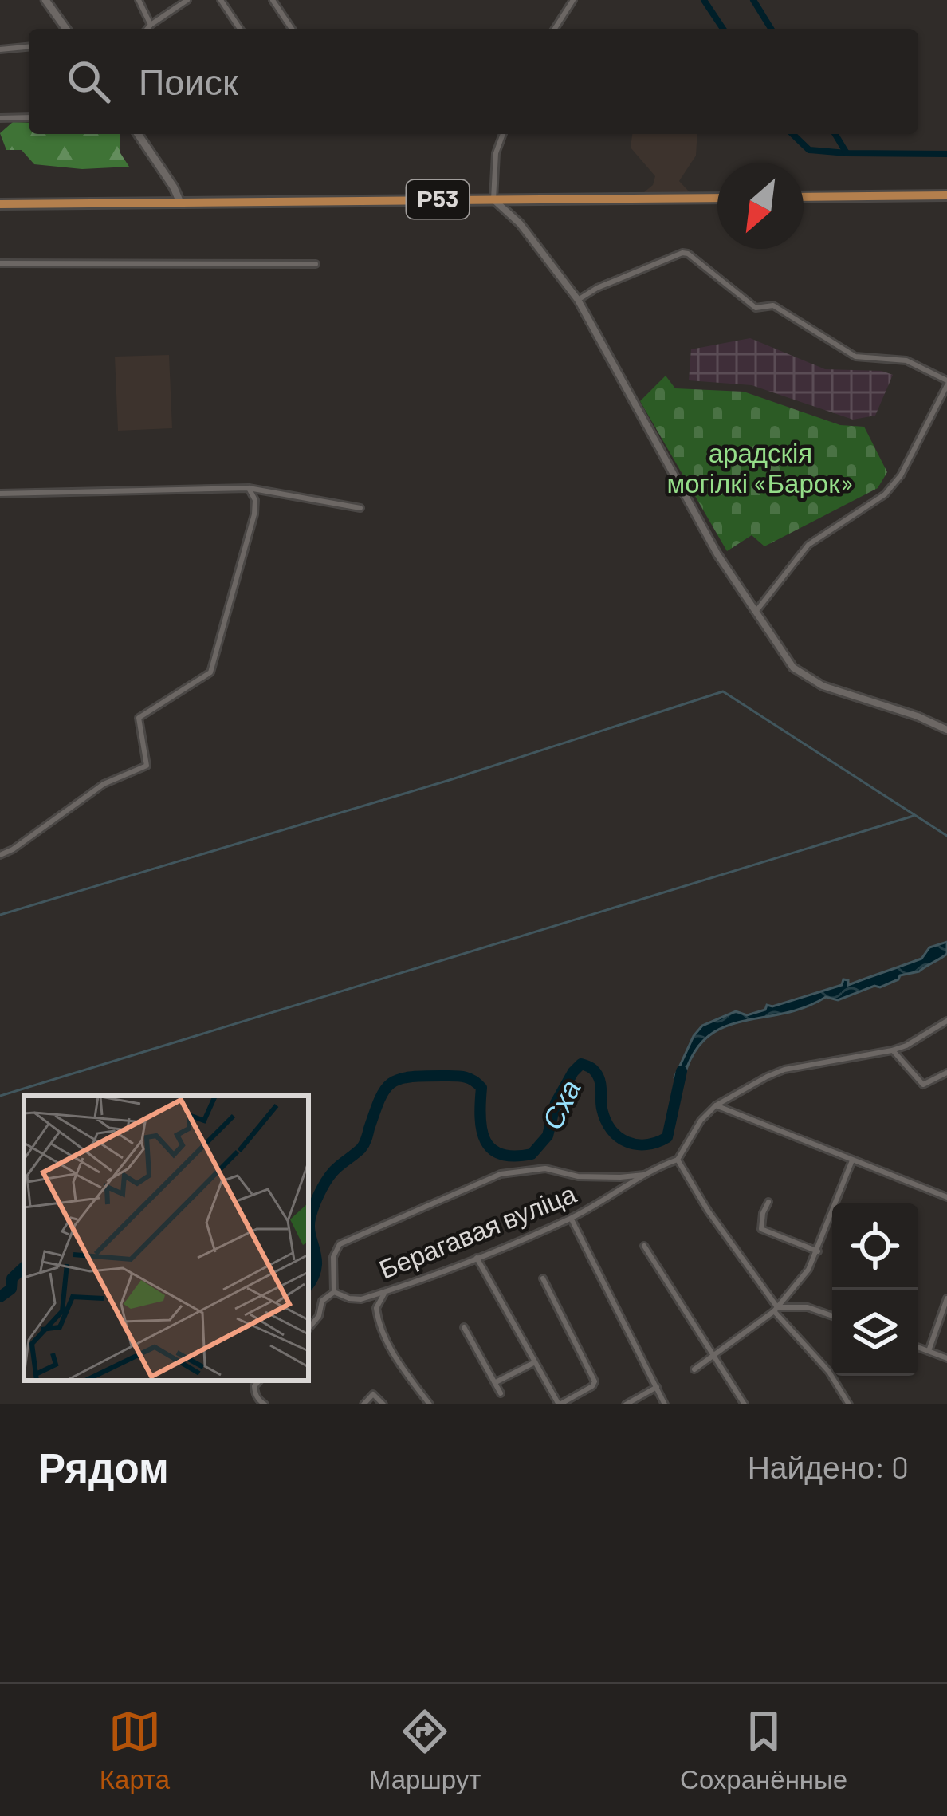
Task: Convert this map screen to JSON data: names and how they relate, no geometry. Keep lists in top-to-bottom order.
{
  "streets": {
    "main road": ["Р53"],
    "street": ["Берагавая вуліца"]
  },
  "water": ["Сха"],
  "parks": ["арадскія могілкі «Барок»"],
  "north": "bottom left",
  "page": {
    "search": "Поиск",
    "heading": ["Рядом", "Найдено: 0"],
    "nav": ["Карта", "Маршрут", "Сохранённые"]
  }
}
